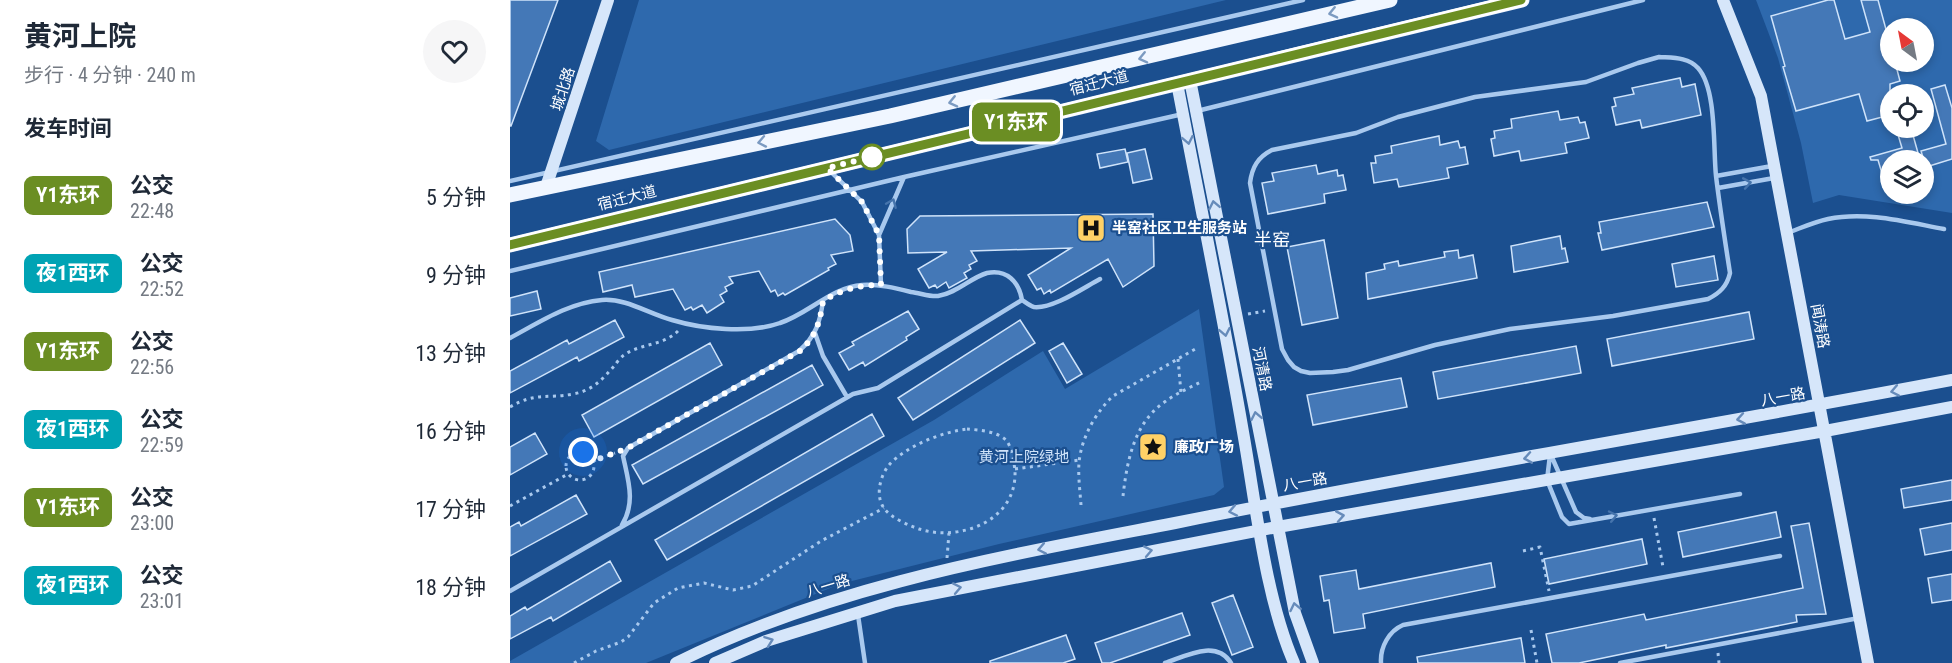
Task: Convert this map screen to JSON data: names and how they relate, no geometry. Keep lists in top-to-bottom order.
{
  "streets": {
    "main road": [
      "宿迁大道",
      "城北路",
      "闻涛路",
      "河清路",
      "八一路"
    ]
  },
  "crossings": [
    ["宿迁大道", "城北路"],
    ["宿迁大道", "河清路"],
    ["闻涛路", "八一路"],
    ["河清路", "八一路"]
  ],
  "districts": ["半窑"],
  "parks": ["黄河上院绿地"],
  "places": {
    "hospital": ["半窑社区卫生服务站"],
    "place": ["廉政广场"]
  },
  "lines": ["bus line Y1东环"],
  "north": "top left",
  "page": {
    "heading": [
      ["黄河上院", "步行 · 4 分钟 · 240 m"],
      "发车时间"
    ],
    "on_map": "Y1东环",
    "list": [
      {
        "mark": "Y1东环",
        "name": "公交",
        "note": "22:48",
        "value": "5 分钟"
      },
      {
        "mark": "夜1西环",
        "name": "公交",
        "note": "22:52",
        "value": "9 分钟"
      },
      {
        "mark": "Y1东环",
        "name": "公交",
        "note": "22:56",
        "value": "13 分钟"
      },
      {
        "mark": "夜1西环",
        "name": "公交",
        "note": "22:59",
        "value": "16 分钟"
      },
      {
        "mark": "Y1东环",
        "name": "公交",
        "note": "23:00",
        "value": "17 分钟"
      },
      {
        "mark": "夜1西环",
        "name": "公交",
        "note": "23:01",
        "value": "18 分钟"
      }
    ]
  }
}
